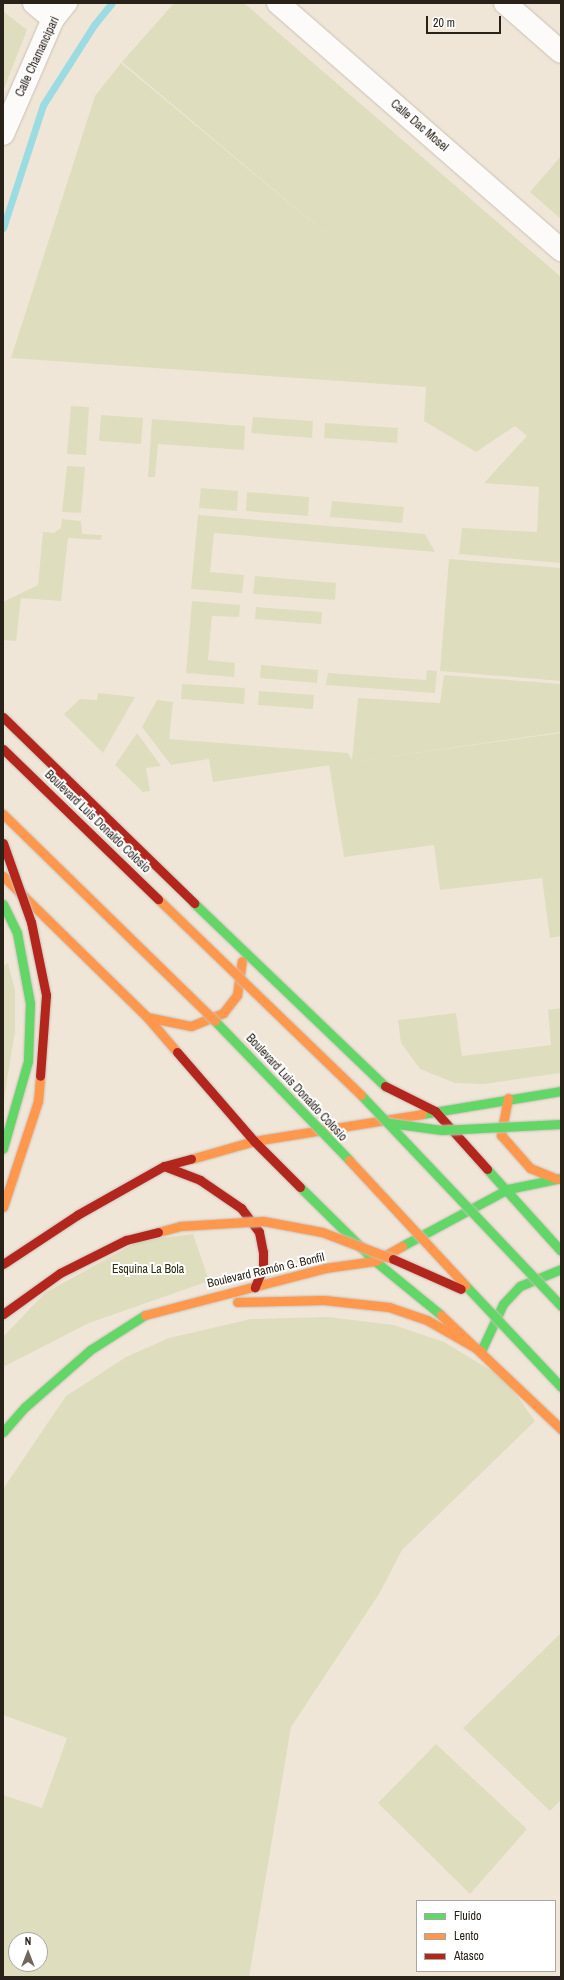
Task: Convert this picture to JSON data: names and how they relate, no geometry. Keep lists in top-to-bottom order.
{
  "streets": {
    "main road": ["Boulevard Luis Donaldo Colosio", "Boulevard Ramón G. Bonfil"],
    "street": ["Calle Chamancipari", "Calle Dac Mosel"]
  },
  "parks": ["Esquina La Bola"],
  "legend": ["Fluido", "Lento", "Atasco"],
  "scale_bar": "20 m",
  "north": "top"
}
